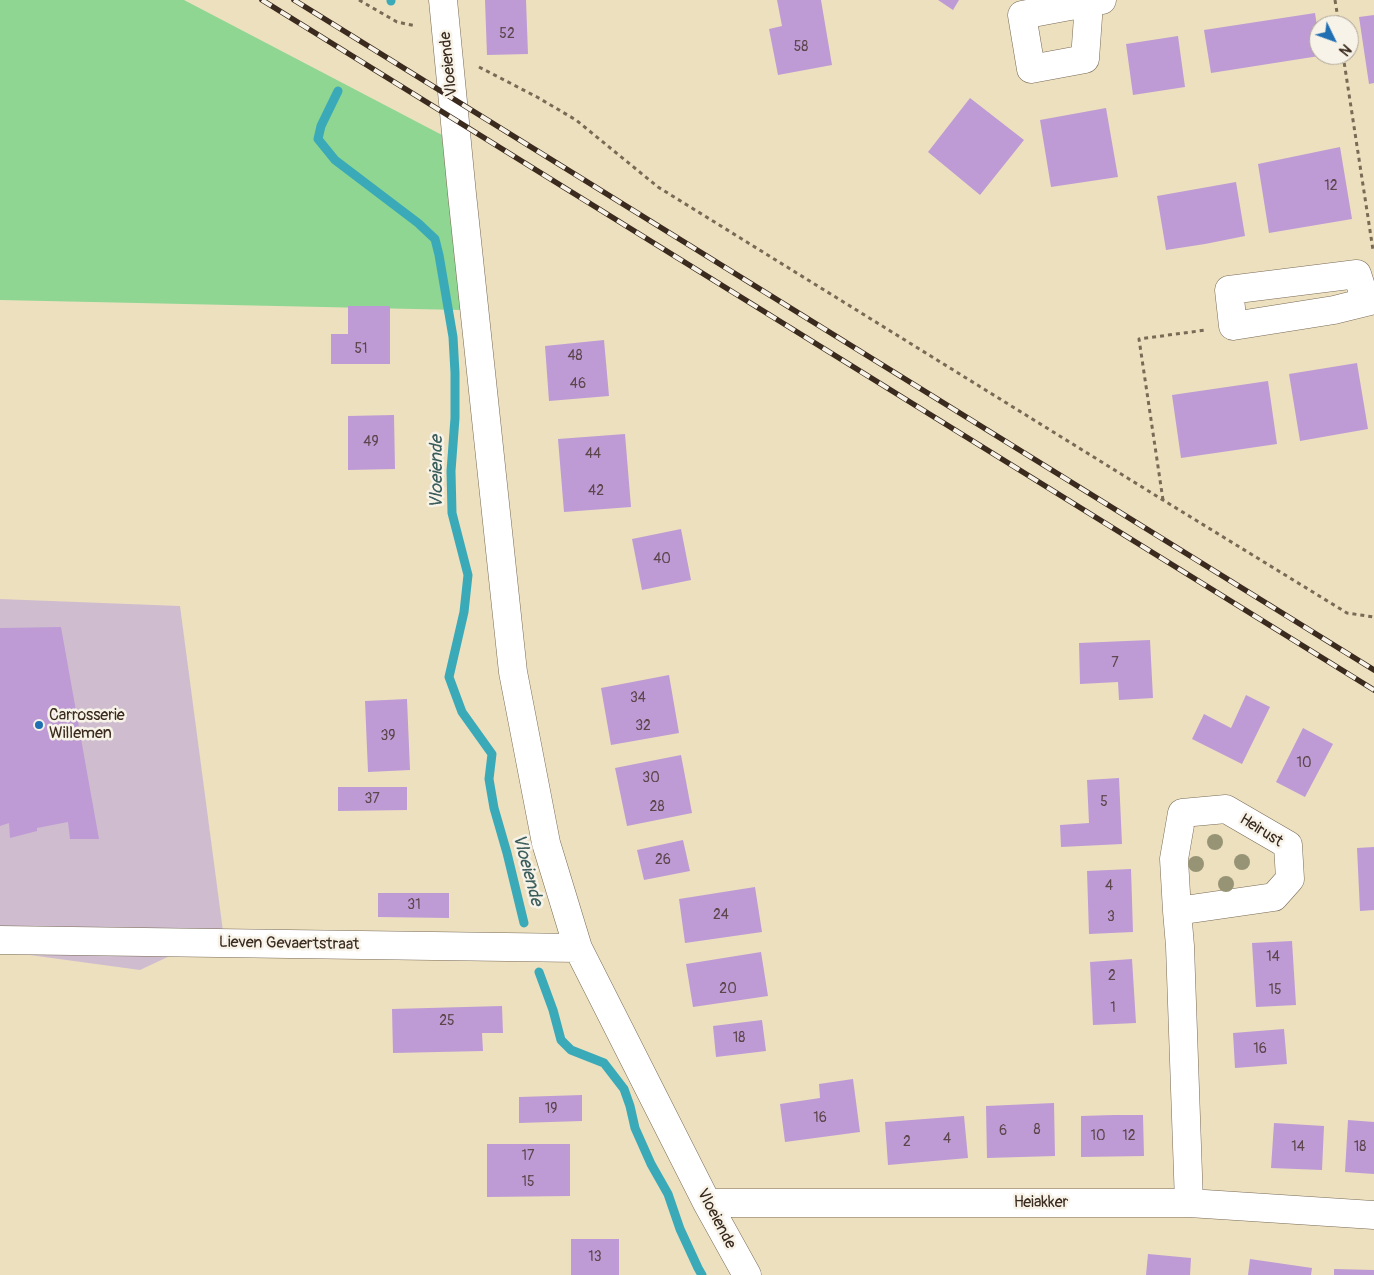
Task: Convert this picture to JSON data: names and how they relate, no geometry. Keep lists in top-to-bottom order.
{
  "streets": {
    "street": [
      "Vloeiende",
      "Heirust",
      "Lieven Gevaertstraat",
      "Heiakker"
    ]
  },
  "crossings": [
    ["Vloeiende", "Lieven Gevaertstraat"],
    ["Vloeiende", "Heiakker"],
    ["Heirust", "Heiakker"]
  ],
  "water": ["Vloeiende"],
  "places": ["Carrosserie Willemen"],
  "house_numbers": [
    "52",
    "58",
    "12",
    "51",
    "48",
    "46",
    "49",
    "44",
    "42",
    "40",
    "7",
    "34",
    "32",
    "39",
    "10",
    "30",
    "37",
    "5",
    "28",
    "26",
    "4",
    "31",
    "24",
    "3",
    "14",
    "2",
    "20",
    "15",
    "1",
    "25",
    "18",
    "16",
    "19",
    "16",
    "8",
    "6",
    "10",
    "12",
    "4",
    "2",
    "14",
    "18",
    "17",
    "15",
    "13"
  ],
  "north": "bottom right"
}
